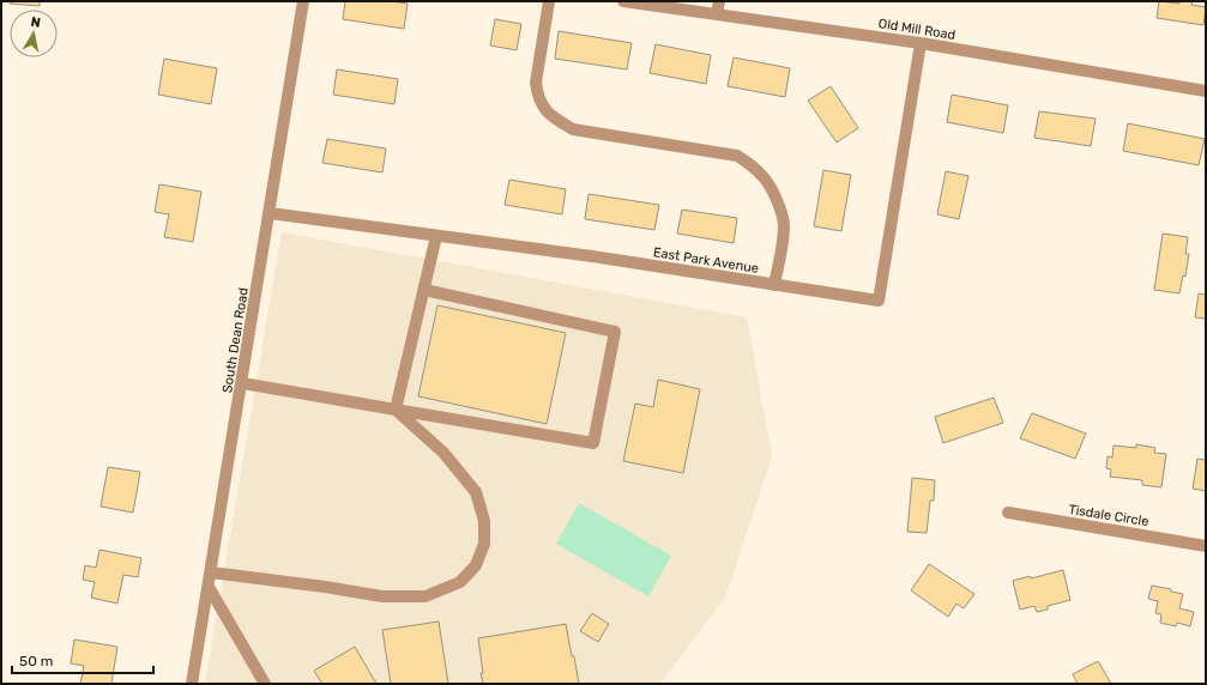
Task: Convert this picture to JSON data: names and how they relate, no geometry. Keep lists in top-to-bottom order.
{
  "streets": {
    "street": [
      "Old Mill Road",
      "East Park Avenue",
      "South Dean Road",
      "Tisdale Circle"
    ]
  },
  "crossings": [
    ["Old Mill Road", "East Park Avenue"],
    ["East Park Avenue", "South Dean Road"]
  ],
  "scale_bar": "50 m",
  "north": "top"
}
